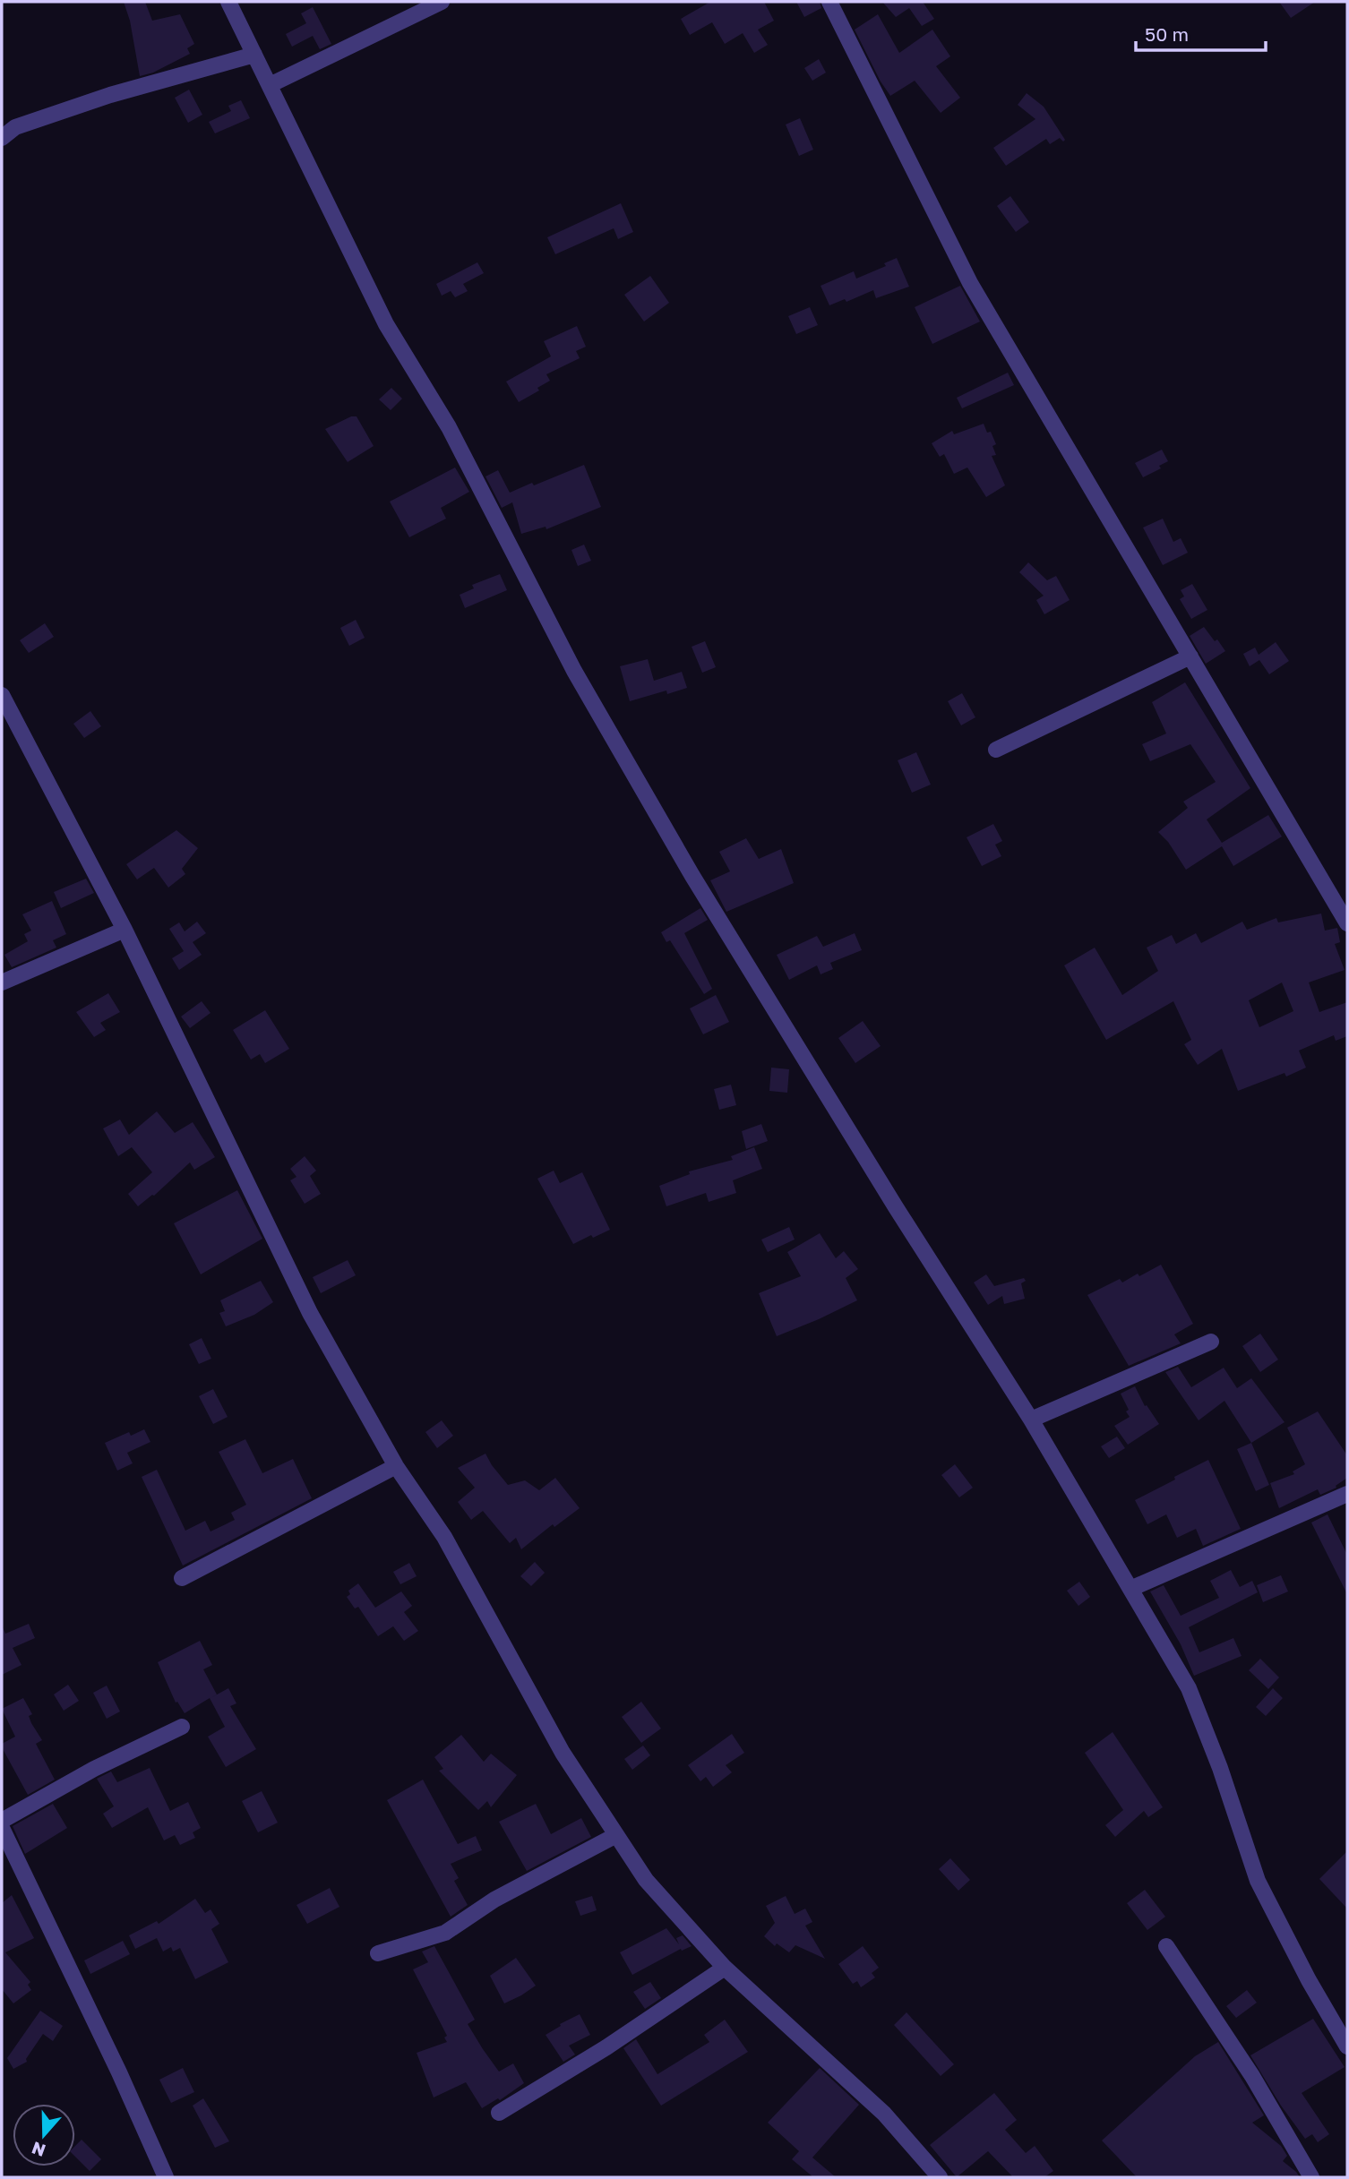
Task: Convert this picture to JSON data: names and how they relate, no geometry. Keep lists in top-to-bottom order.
{
  "scale_bar": "50 m",
  "north": "bottom"
}
